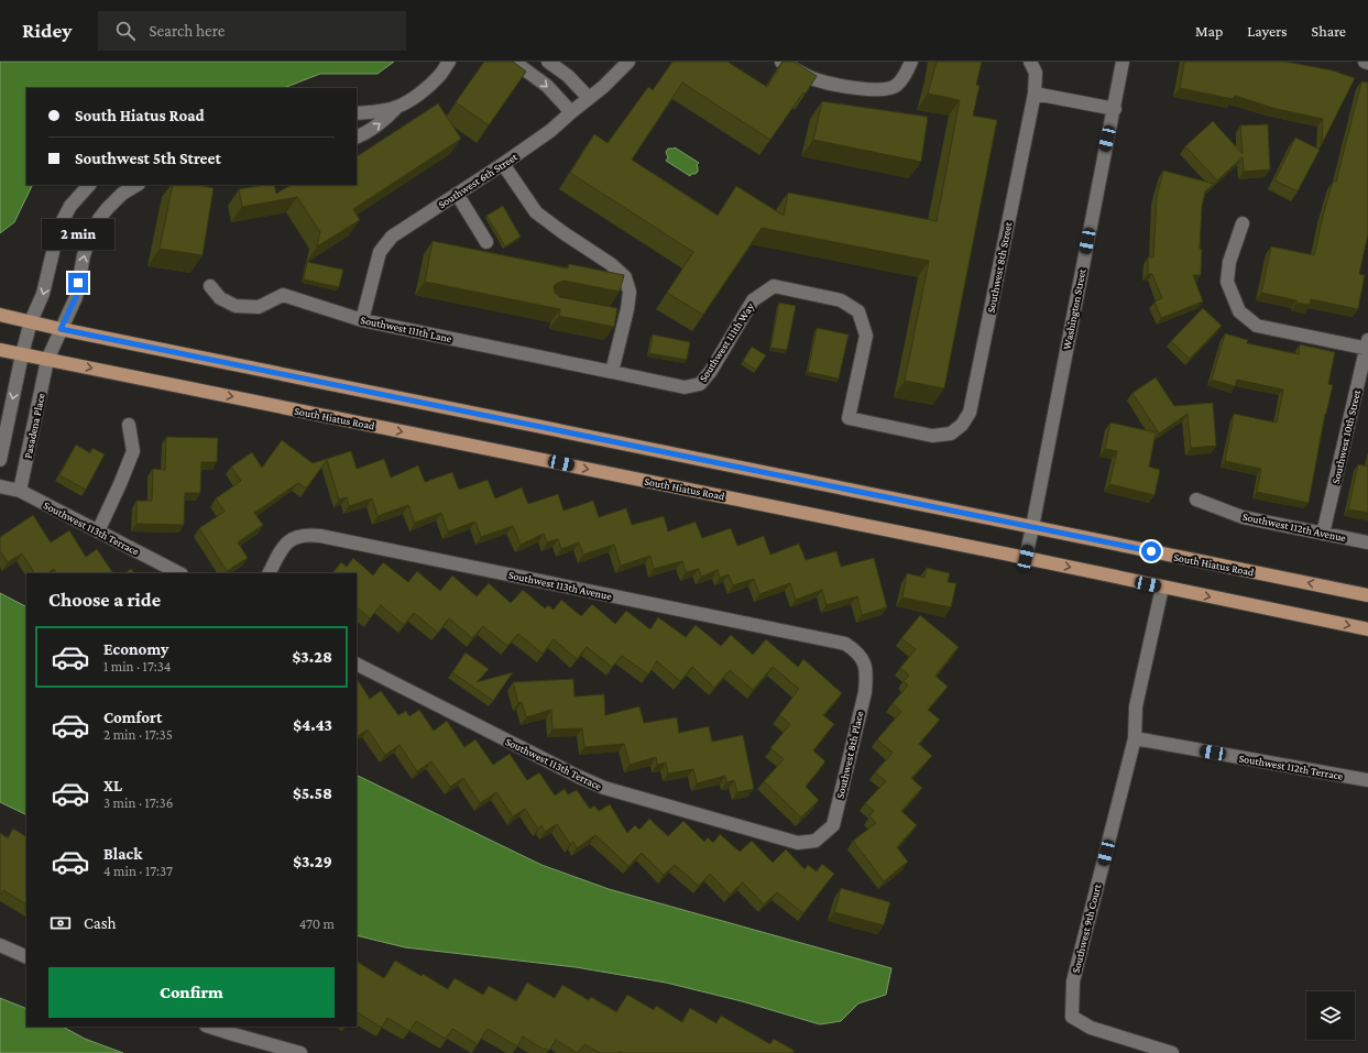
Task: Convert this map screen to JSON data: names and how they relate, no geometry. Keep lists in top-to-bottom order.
{
  "streets": {
    "main road": ["South Hiatus Road"],
    "street": [
      "Southwest 6th Street",
      "Southwest 8th Street",
      "Washington Street",
      "Southwest 111th Lane",
      "Southwest 111th Way",
      "Pasadena Place",
      "Southwest 10th Street",
      "Southwest 112th Avenue",
      "Southwest 113th Terrace",
      "Southwest 113th Avenue",
      "Southwest 8th Place",
      "Southwest 112th Terrace",
      "Southwest 9th Court"
    ]
  },
  "crossings": [
    ["Southwest 6th Street", "Southwest 111th Lane"],
    ["Southwest 8th Street", "Southwest 111th Way"],
    ["Washington Street", "South Hiatus Road"],
    ["Southwest 111th Lane", "Southwest 111th Way"],
    ["South Hiatus Road", "Pasadena Place"],
    ["South Hiatus Road", "Southwest 9th Court"],
    ["Pasadena Place", "Southwest 113th Terrace"],
    ["Southwest 10th Street", "Southwest 112th Avenue"],
    ["Southwest 113th Terrace", "Southwest 8th Place"],
    ["Southwest 113th Avenue", "Southwest 8th Place"],
    ["Southwest 112th Terrace", "Southwest 9th Court"]
  ],
  "page": {
    "header": "Ridey",
    "search": "Search here",
    "nav": ["Map", "Layers", "Share"],
    "banner": ["South Hiatus Road", "Southwest 5th Street"],
    "bubble": "2 min",
    "heading": "Choose a ride",
    "list": [
      {
        "name": "Economy",
        "note": "1 min · 17:34",
        "value": "$3.28"
      },
      {
        "name": "Comfort",
        "note": "2 min · 17:35",
        "value": "$4.43"
      },
      {
        "name": "XL",
        "note": "3 min · 17:36",
        "value": "$5.58"
      },
      {
        "name": "Black",
        "note": "4 min · 17:37",
        "value": "$3.29"
      }
    ],
    "pay": ["Cash", "470 m"],
    "buttons": "Confirm"
  }
}
